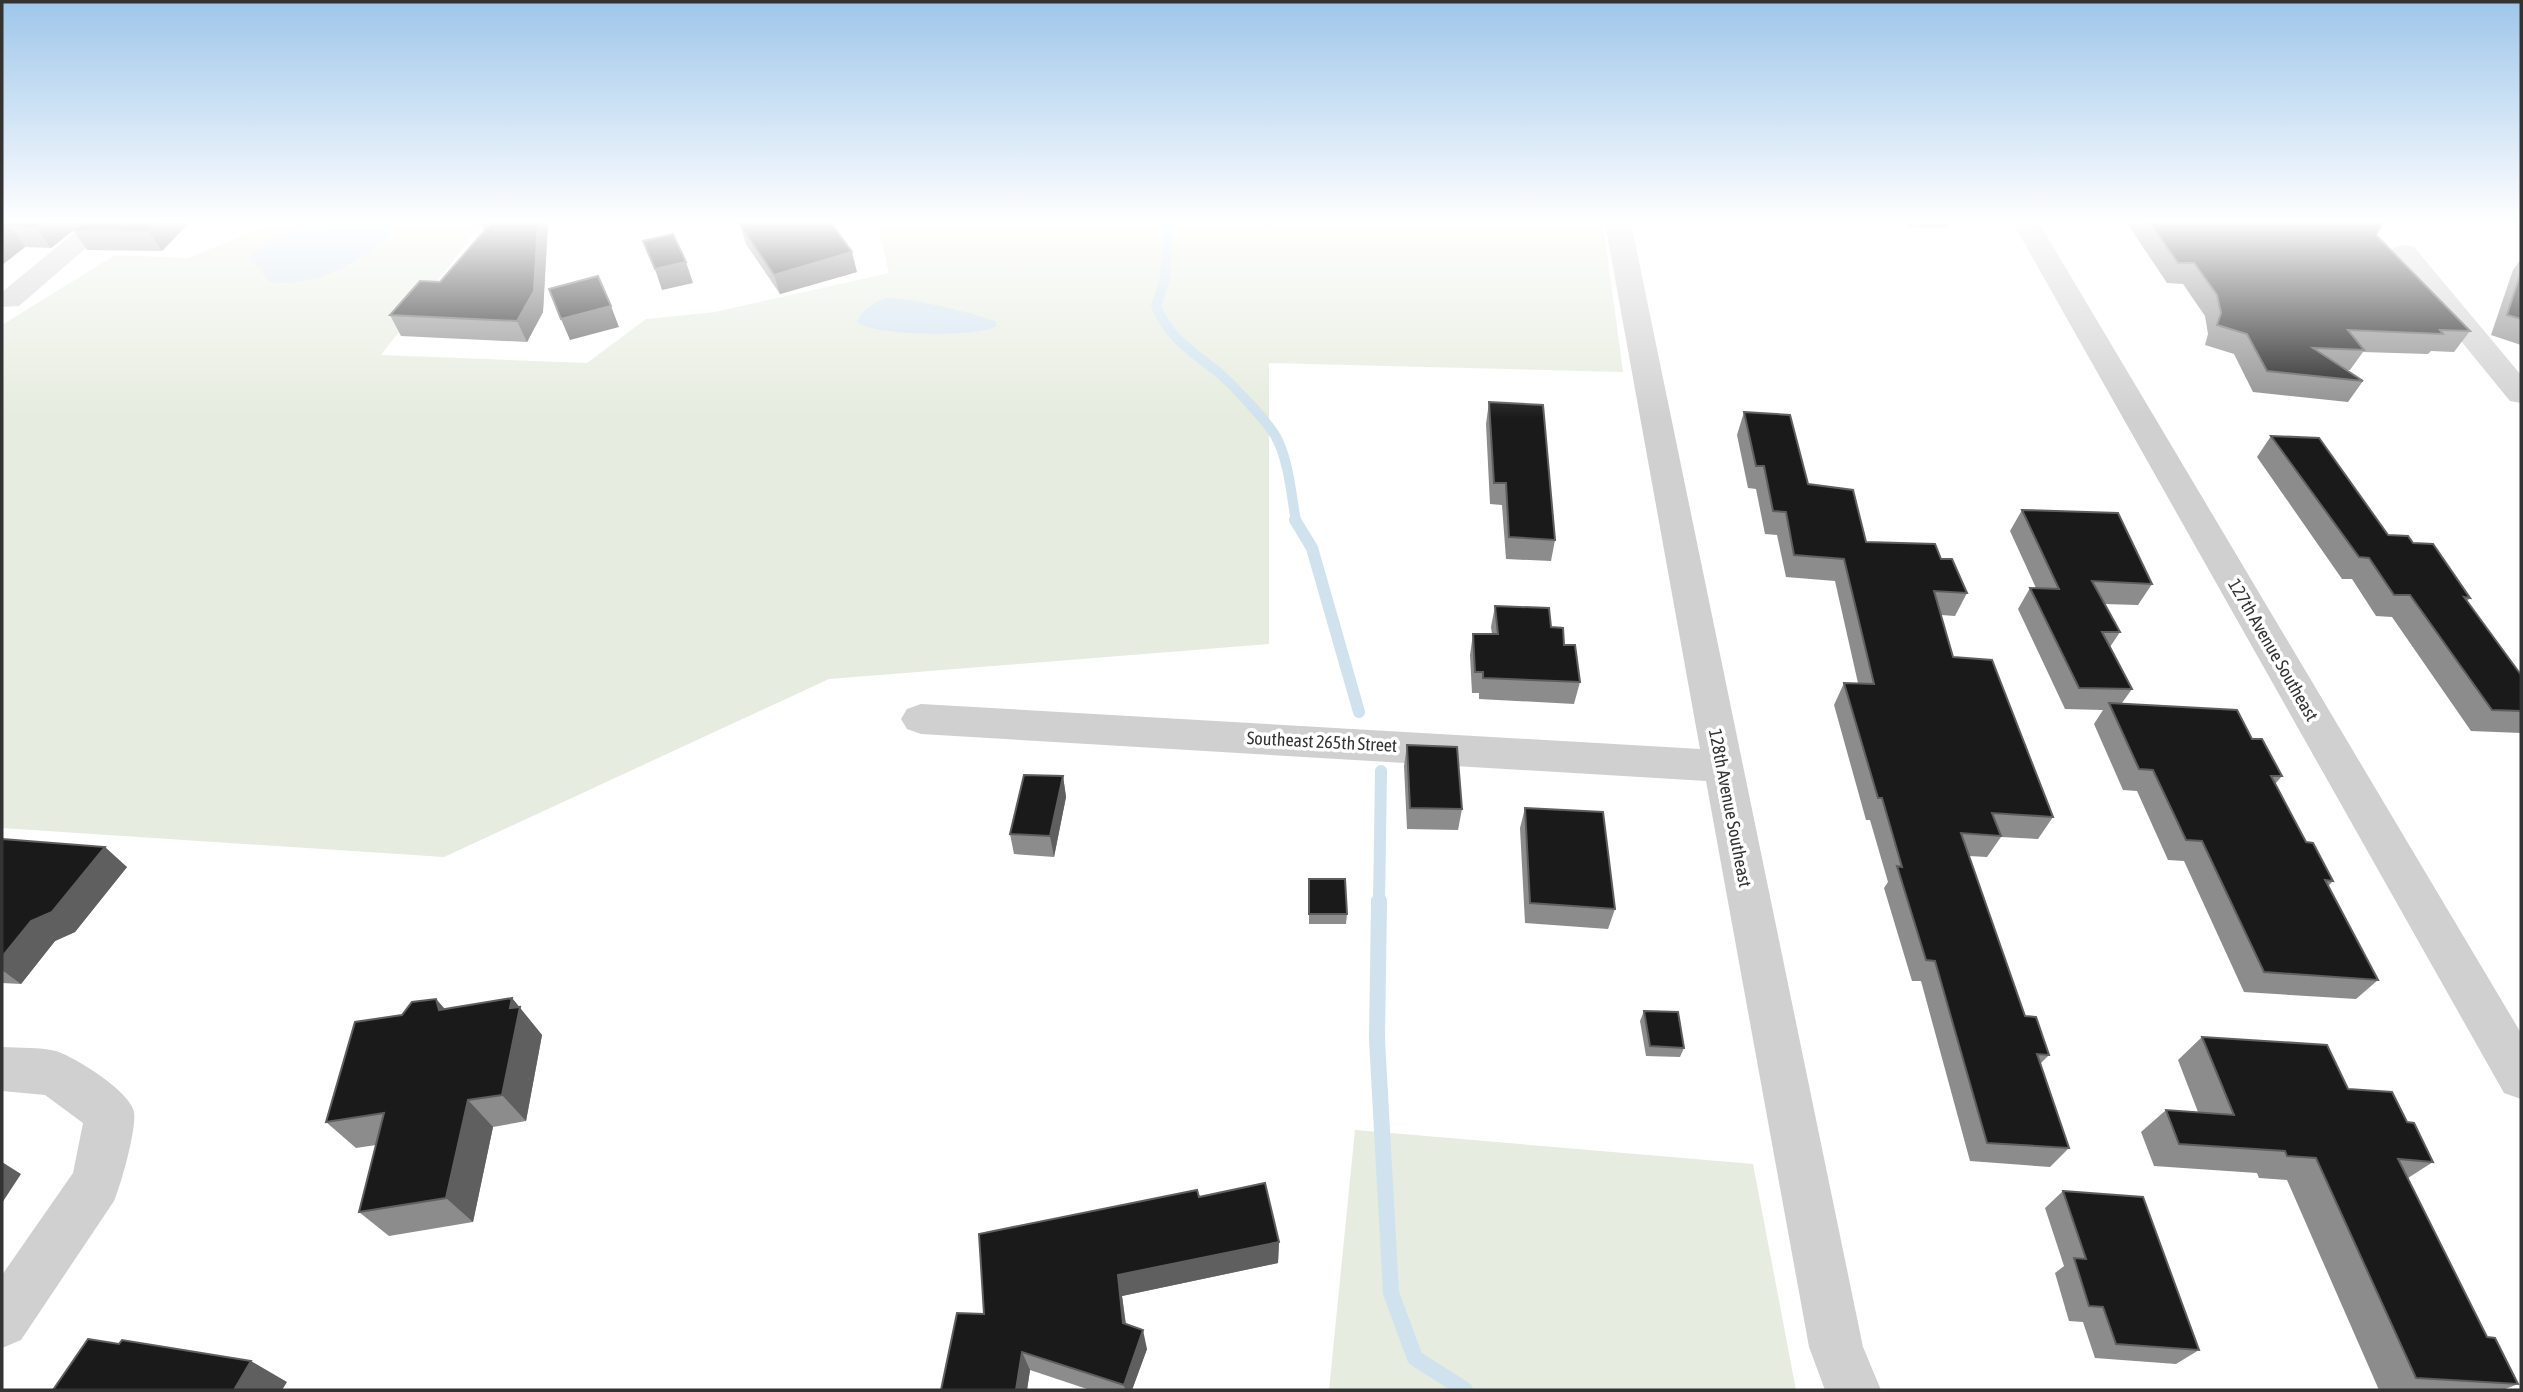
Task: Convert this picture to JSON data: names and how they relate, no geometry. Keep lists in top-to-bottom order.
{
  "streets": {
    "street": ["127th Avenue Southeast", "Southeast 265th Street", "128th Avenue Southeast"]
  },
  "crossings": [
    ["Southeast 265th Street", "128th Avenue Southeast"]
  ]
}
